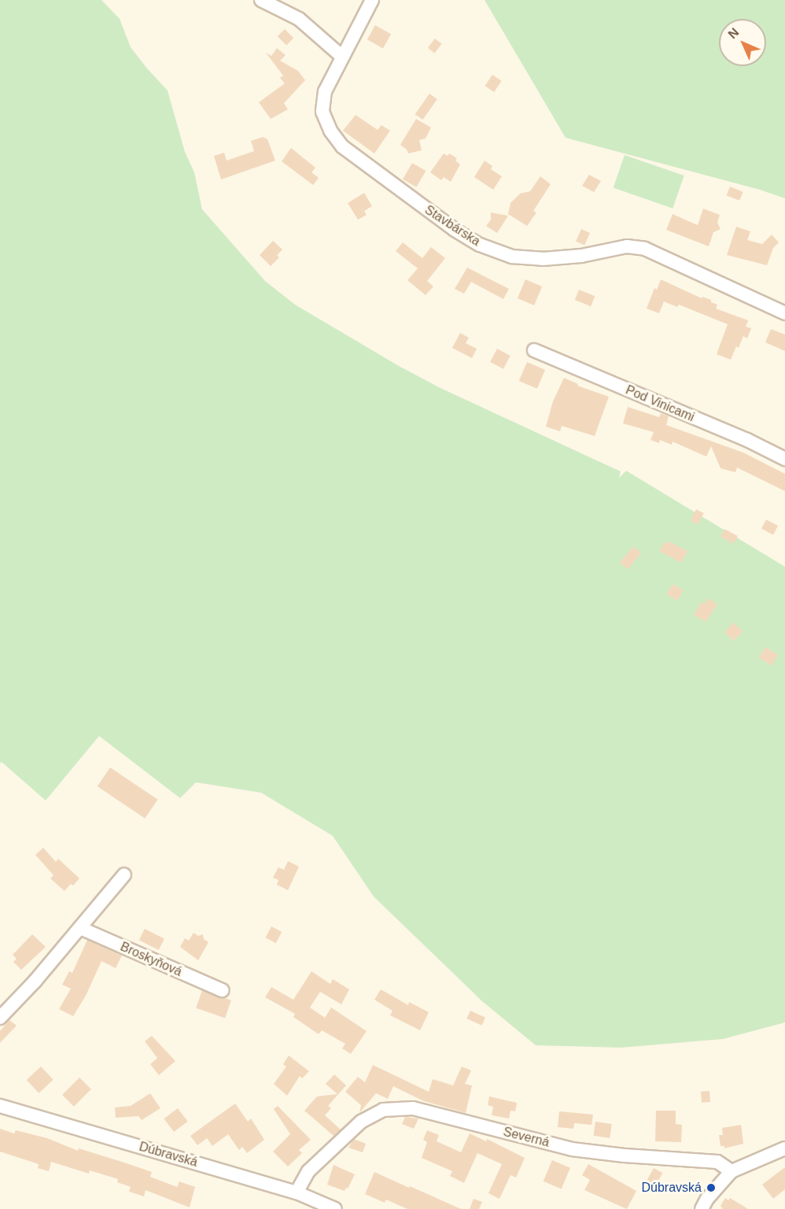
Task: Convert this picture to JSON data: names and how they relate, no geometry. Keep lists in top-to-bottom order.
{
  "streets": {
    "street": [
      "Stavbárska",
      "Pod Vinicami",
      "Broskyňová",
      "Severná",
      "Dúbravská"
    ]
  },
  "crossings": [
    ["Severná", "Dúbravská"]
  ],
  "places": ["Dúbravská"],
  "north": "top left"
}
